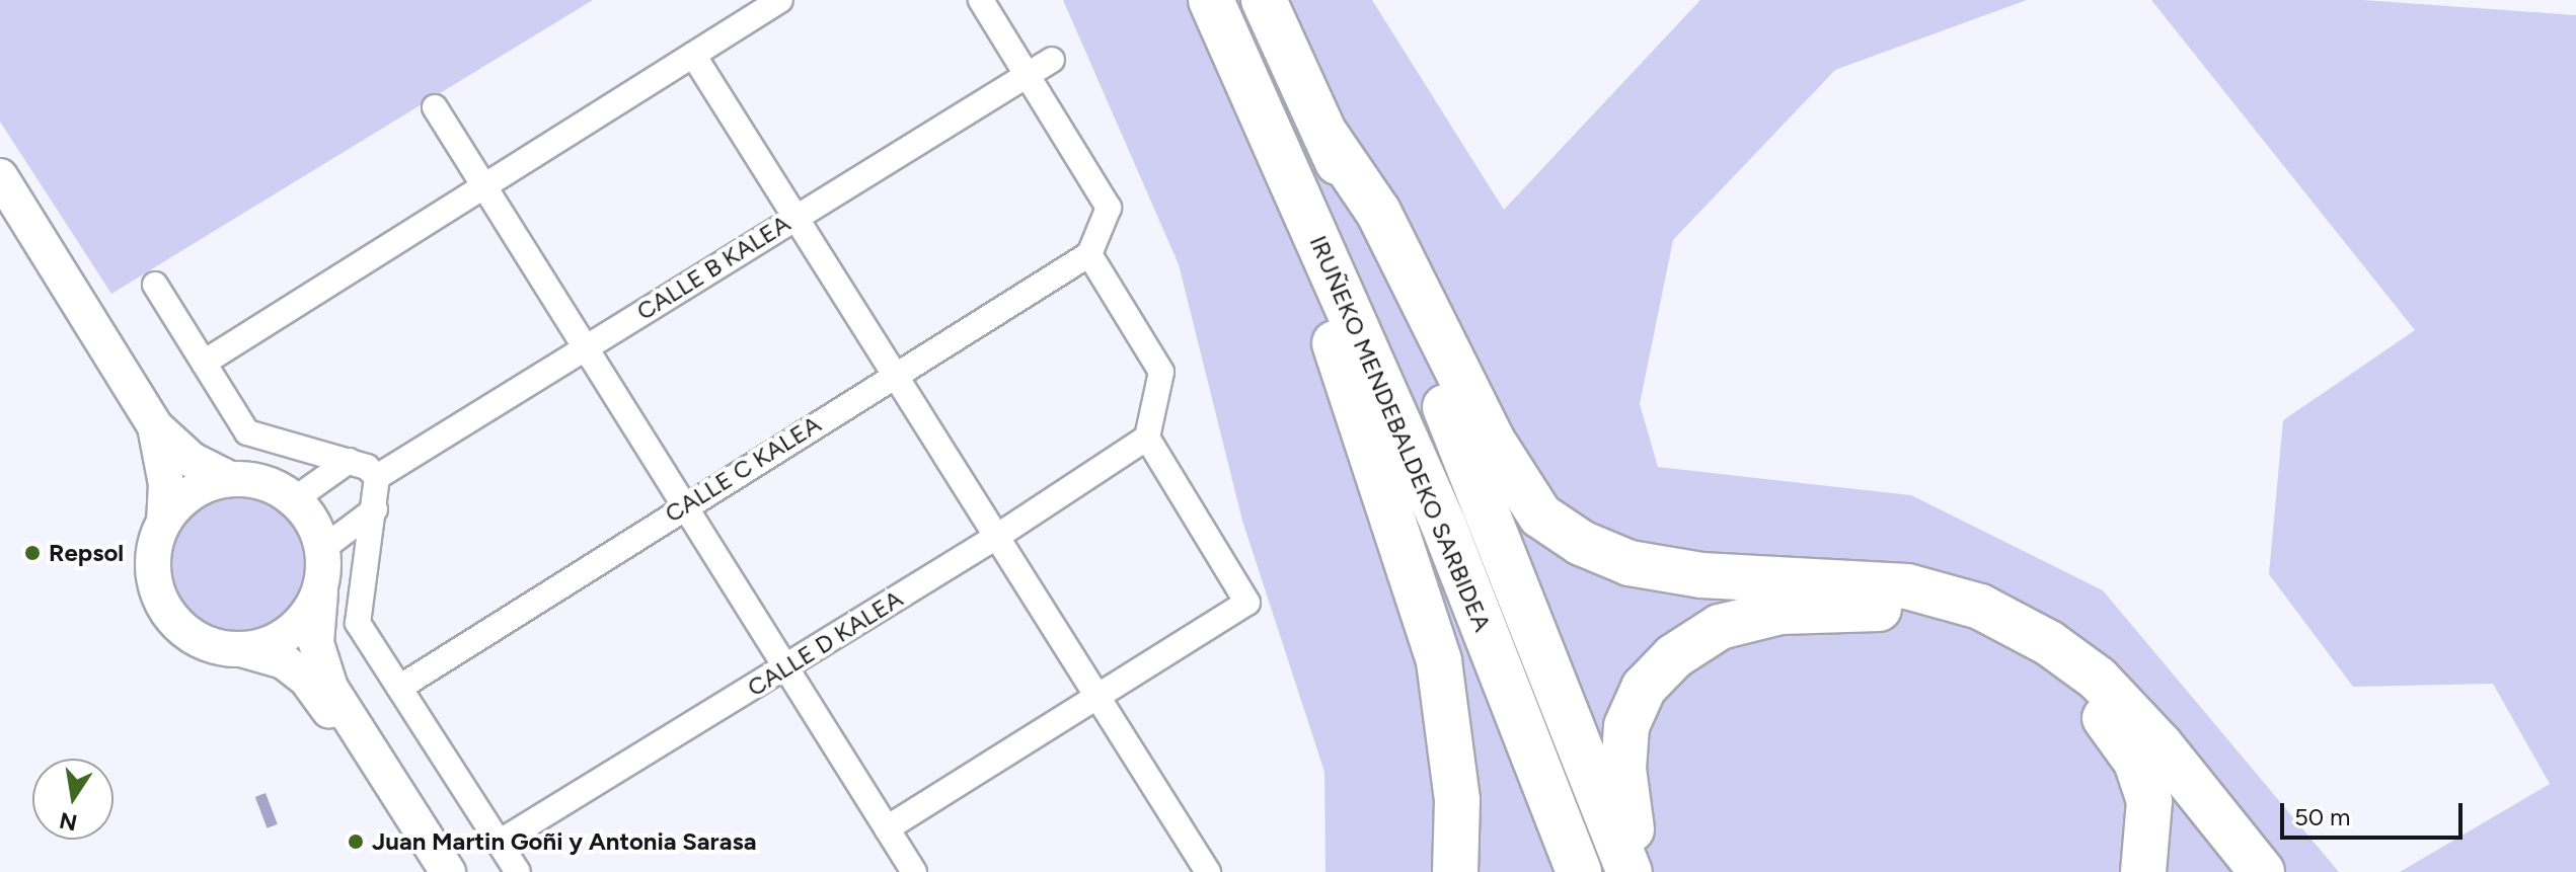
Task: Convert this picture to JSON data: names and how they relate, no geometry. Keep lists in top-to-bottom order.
{
  "streets": {
    "highway": ["IRUÑEKO MENDEBALDEKO SARBIDEA"],
    "street": ["CALLE B KALEA", "CALLE C KALEA", "CALLE D KALEA"]
  },
  "places": ["Repsol", "Juan Martin Goñi y Antonia Sarasa"],
  "scale_bar": "50 m",
  "north": "bottom"
}
